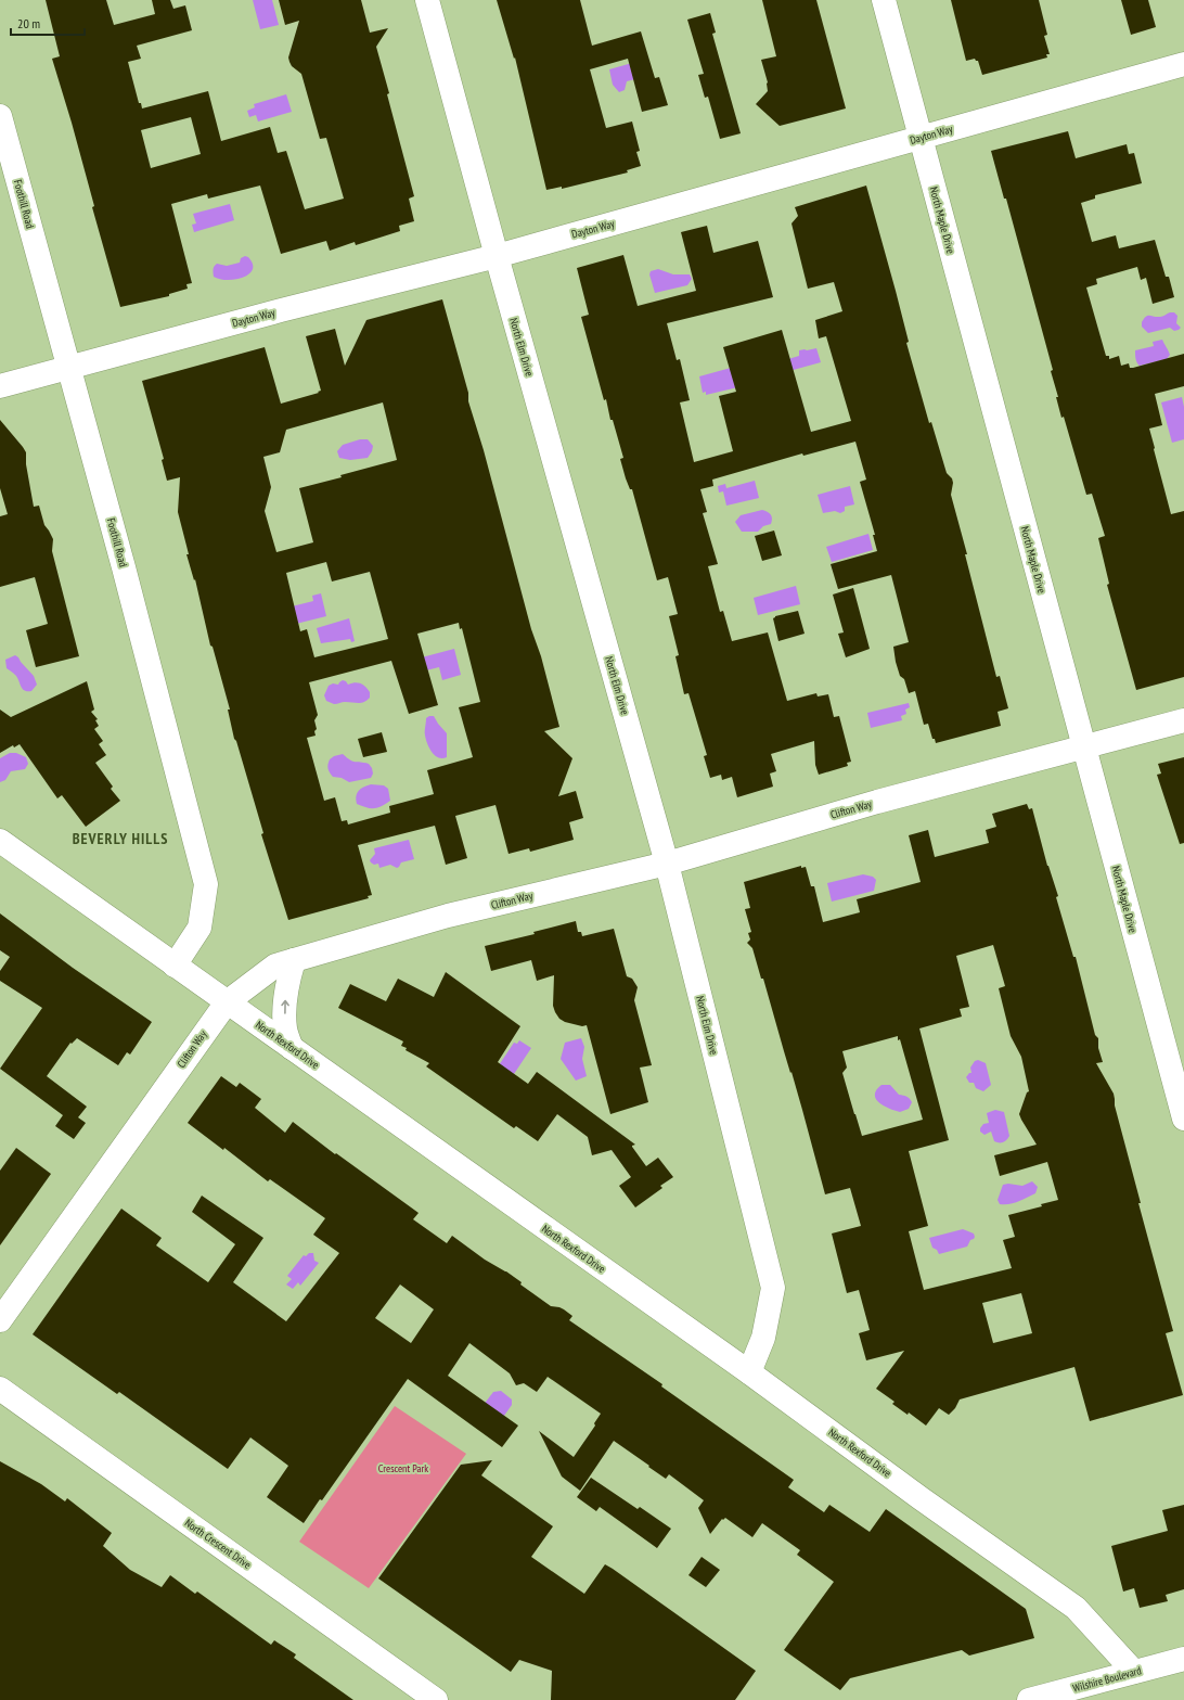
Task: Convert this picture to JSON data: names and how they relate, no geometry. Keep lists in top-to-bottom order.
{
  "streets": {
    "street": [
      "Dayton Way",
      "Foothill Road",
      "North Maple Drive",
      "North Elm Drive",
      "Clifton Way",
      "North Rexford Drive",
      "North Crescent Drive",
      "Wilshire Boulevard"
    ]
  },
  "crossings": [
    ["Dayton Way", "Foothill Road"],
    ["Dayton Way", "North Maple Drive"],
    ["Dayton Way", "North Elm Drive"],
    ["Foothill Road", "North Rexford Drive"],
    ["North Maple Drive", "Clifton Way"],
    ["North Elm Drive", "Clifton Way"],
    ["North Elm Drive", "North Rexford Drive"],
    ["Clifton Way", "North Rexford Drive"],
    ["North Rexford Drive", "Wilshire Boulevard"]
  ],
  "districts": ["BEVERLY HILLS"],
  "parks": ["Crescent Park"],
  "scale_bar": "20 m"
}
